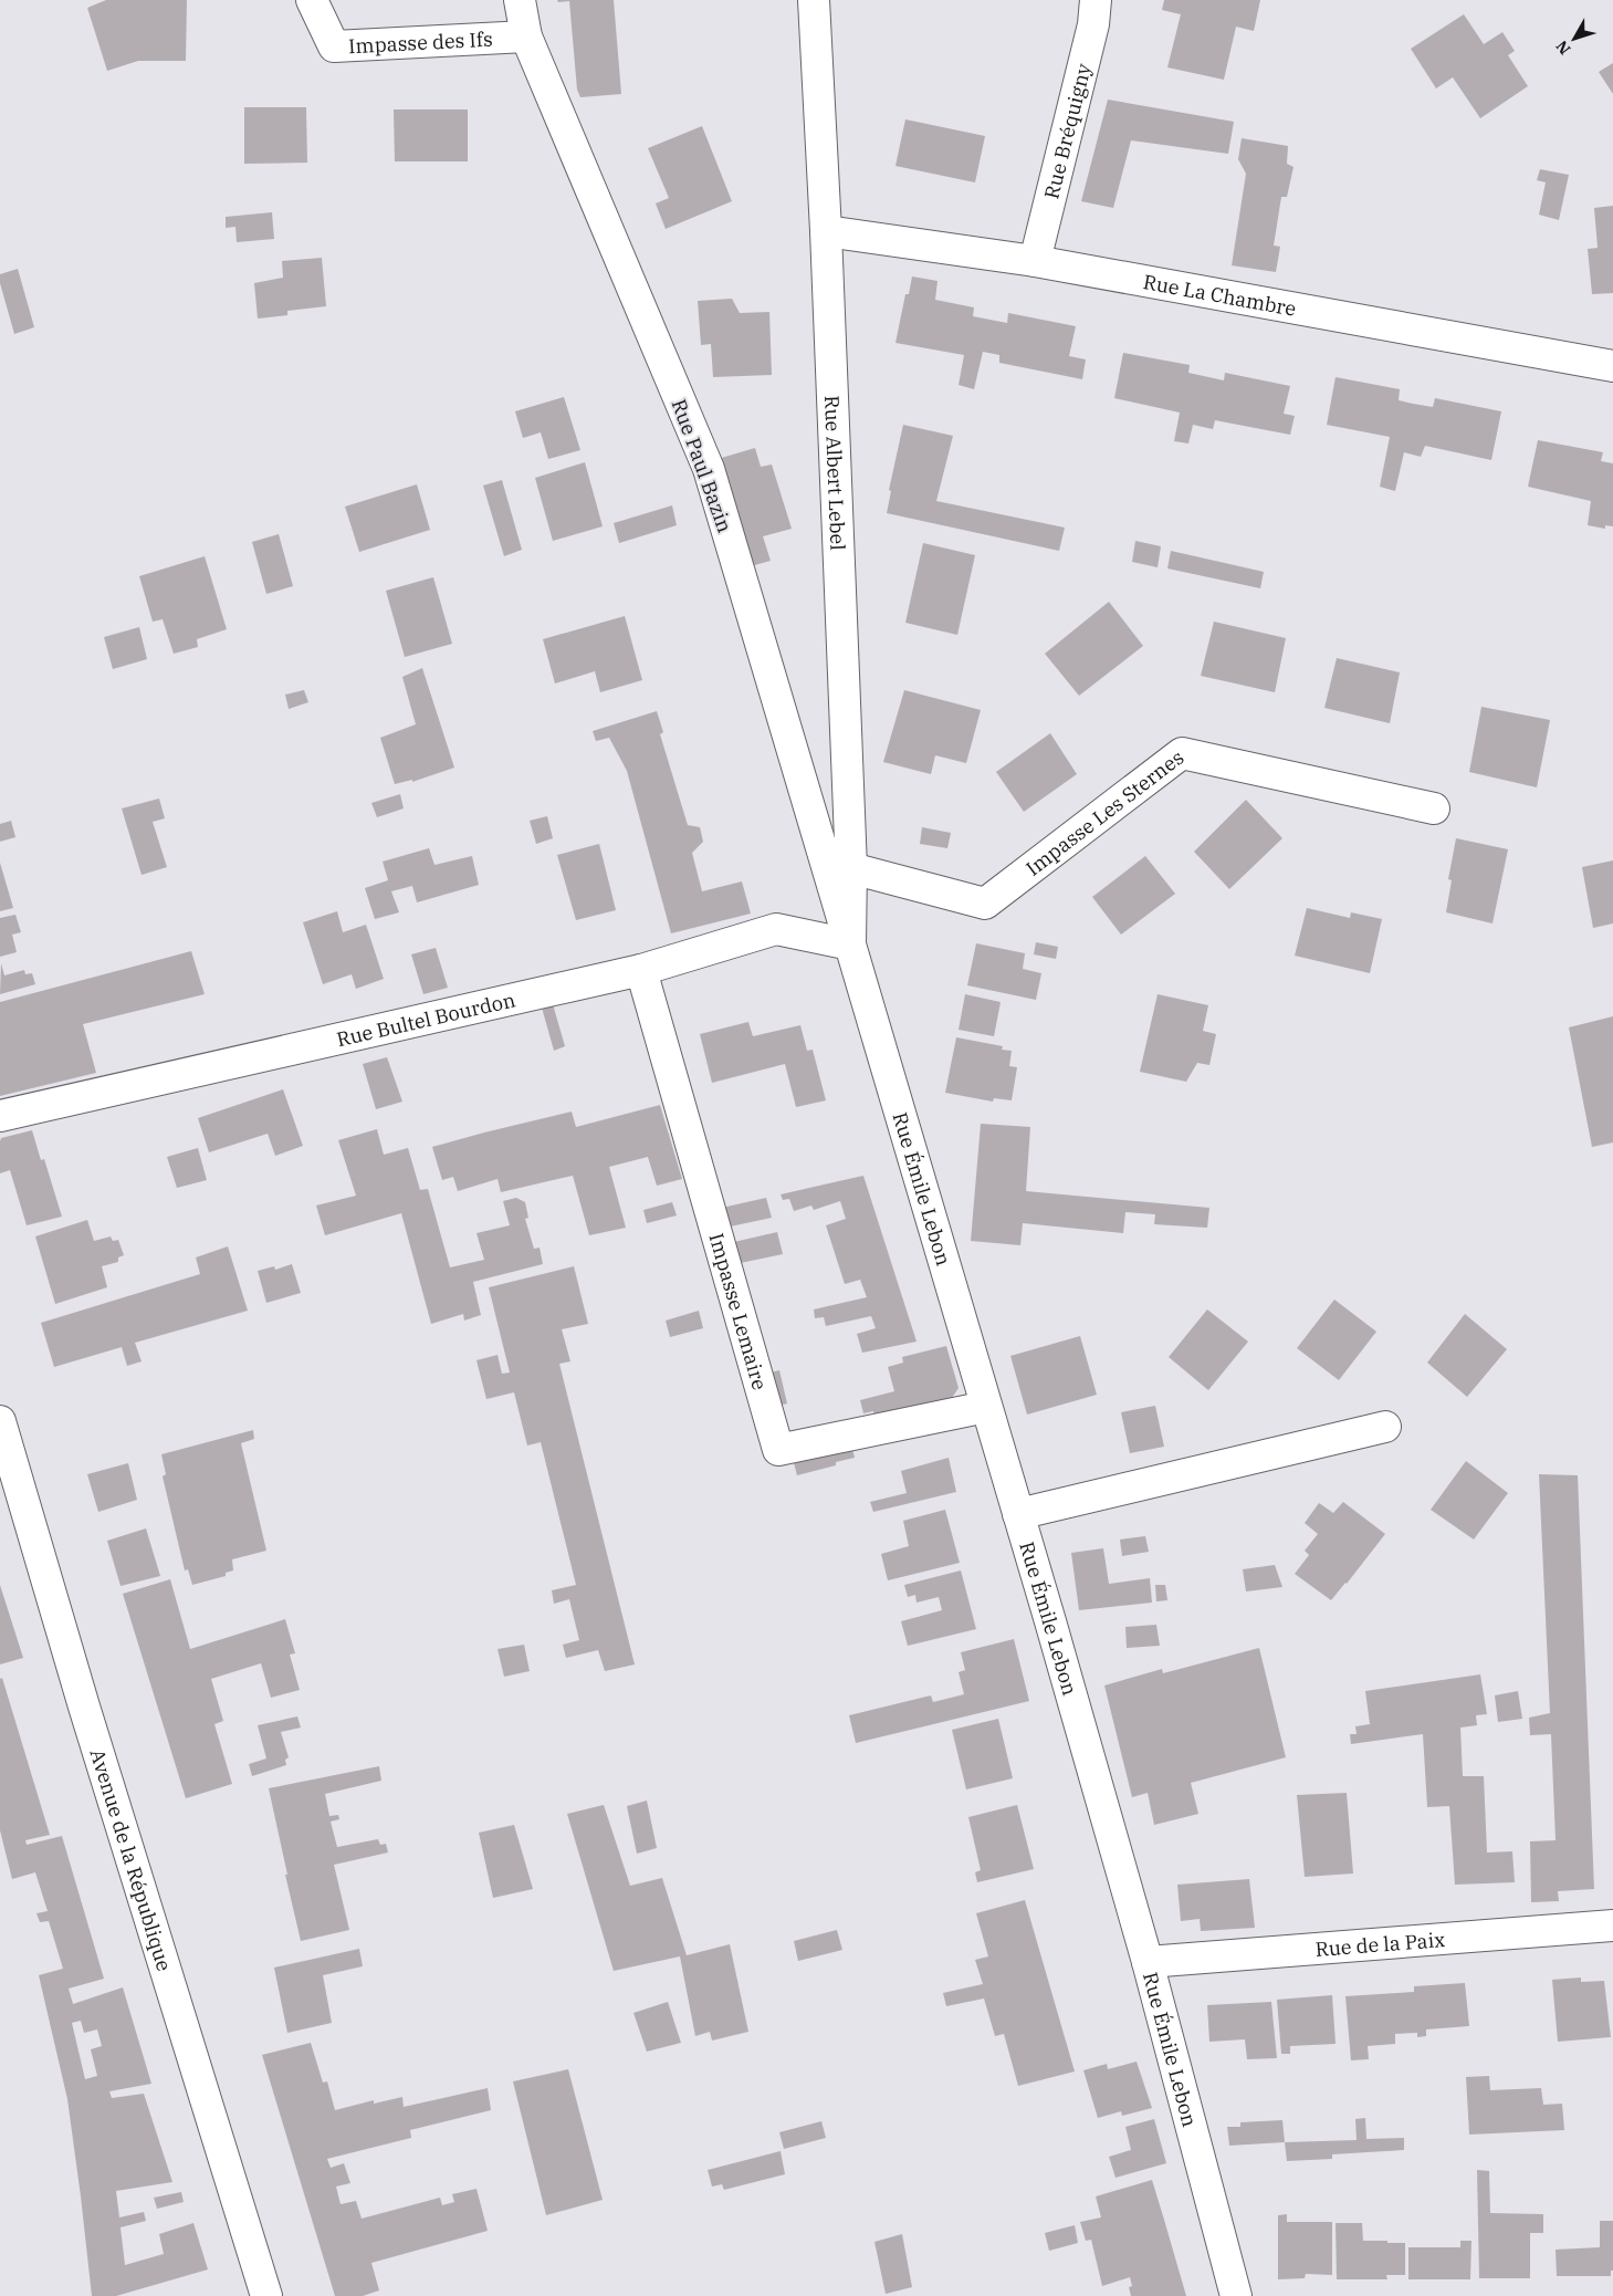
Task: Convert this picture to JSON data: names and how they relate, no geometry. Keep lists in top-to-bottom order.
{
  "streets": {
    "street": [
      "Impasse des Ifs",
      "Rue Bréquigny",
      "Rue La Chambre",
      "Rue Paul Bazin",
      "Rue Albert Lebel",
      "Impasse Les Sternes",
      "Rue Bultel Bourdon",
      "Rue Émile Lebon",
      "Impasse Lemaire",
      "Avenue de la République",
      "Rue de la Paix"
    ]
  },
  "crossings": [
    ["Impasse des Ifs", "Rue Paul Bazin"],
    ["Rue Bréquigny", "Rue La Chambre"],
    ["Rue La Chambre", "Rue Albert Lebel"],
    ["Rue Paul Bazin", "Rue Albert Lebel"],
    ["Rue Paul Bazin", "Rue Bultel Bourdon"],
    ["Rue Paul Bazin", "Rue Émile Lebon"],
    ["Rue Albert Lebel", "Impasse Les Sternes"],
    ["Rue Albert Lebel", "Rue Bultel Bourdon"],
    ["Rue Albert Lebel", "Rue Émile Lebon"],
    ["Rue Bultel Bourdon", "Rue Émile Lebon"],
    ["Rue Bultel Bourdon", "Impasse Lemaire"],
    ["Rue Émile Lebon", "Impasse Lemaire"],
    ["Rue Émile Lebon", "Rue de la Paix"]
  ],
  "north": "bottom left"
}
